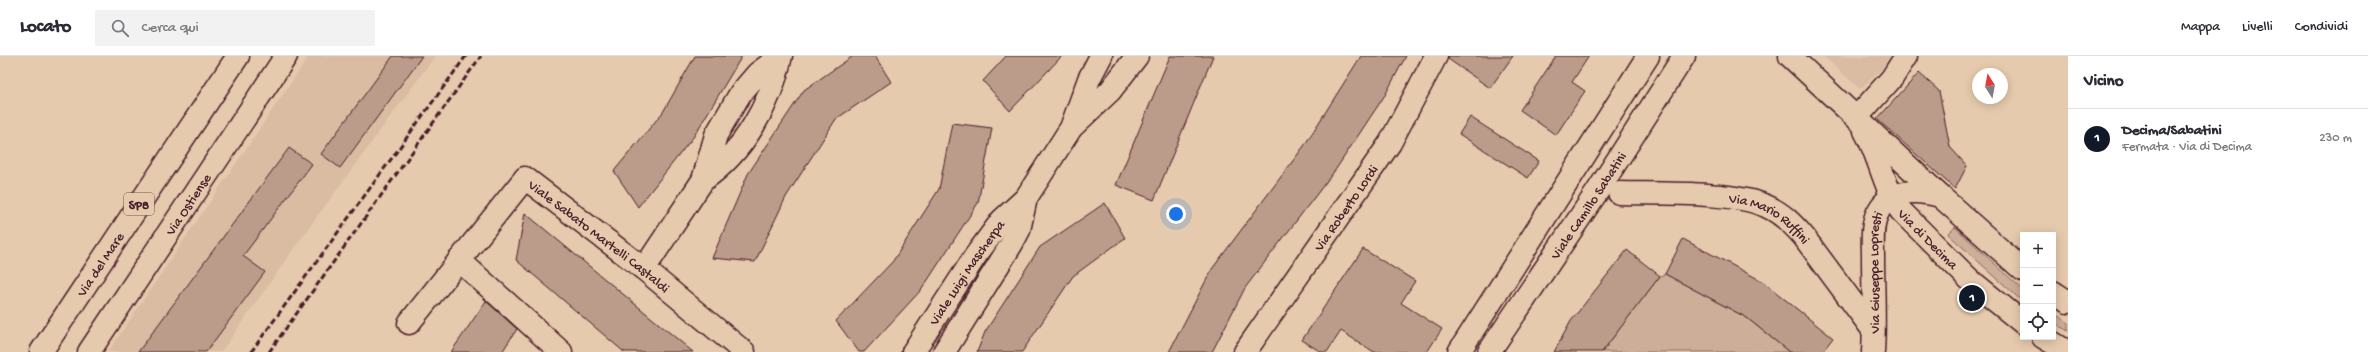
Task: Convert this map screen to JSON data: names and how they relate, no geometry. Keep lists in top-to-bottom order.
{
  "streets": {
    "street": [
      "SP8",
      "Via Ostiense",
      "Viale Camillo Sabatini",
      "Via Roberto Lordi",
      "Via Mario Ruffini",
      "Viale Sabato Martelli Castaldi",
      "Via di Decima",
      "Via del Mare",
      "Viale Luigi Mascherpa",
      "Via Giuseppe Lopresti"
    ]
  },
  "crossings": [
    ["Via Mario Ruffini", "Via Giuseppe Lopresti"],
    ["Via di Decima", "Via Giuseppe Lopresti"]
  ],
  "north": "top",
  "page": {
    "header": "Locato",
    "search": "Cerca qui",
    "nav": ["Mappa", "Livelli", "Condividi"],
    "heading": "Vicino",
    "list": [
      {
        "mark": "1",
        "name": "Decima/Sabatini",
        "note": "Fermata · Via di Decima",
        "value": "230 m"
      }
    ],
    "map_buttons": ["+", "−"],
    "pins": "1"
  }
}
